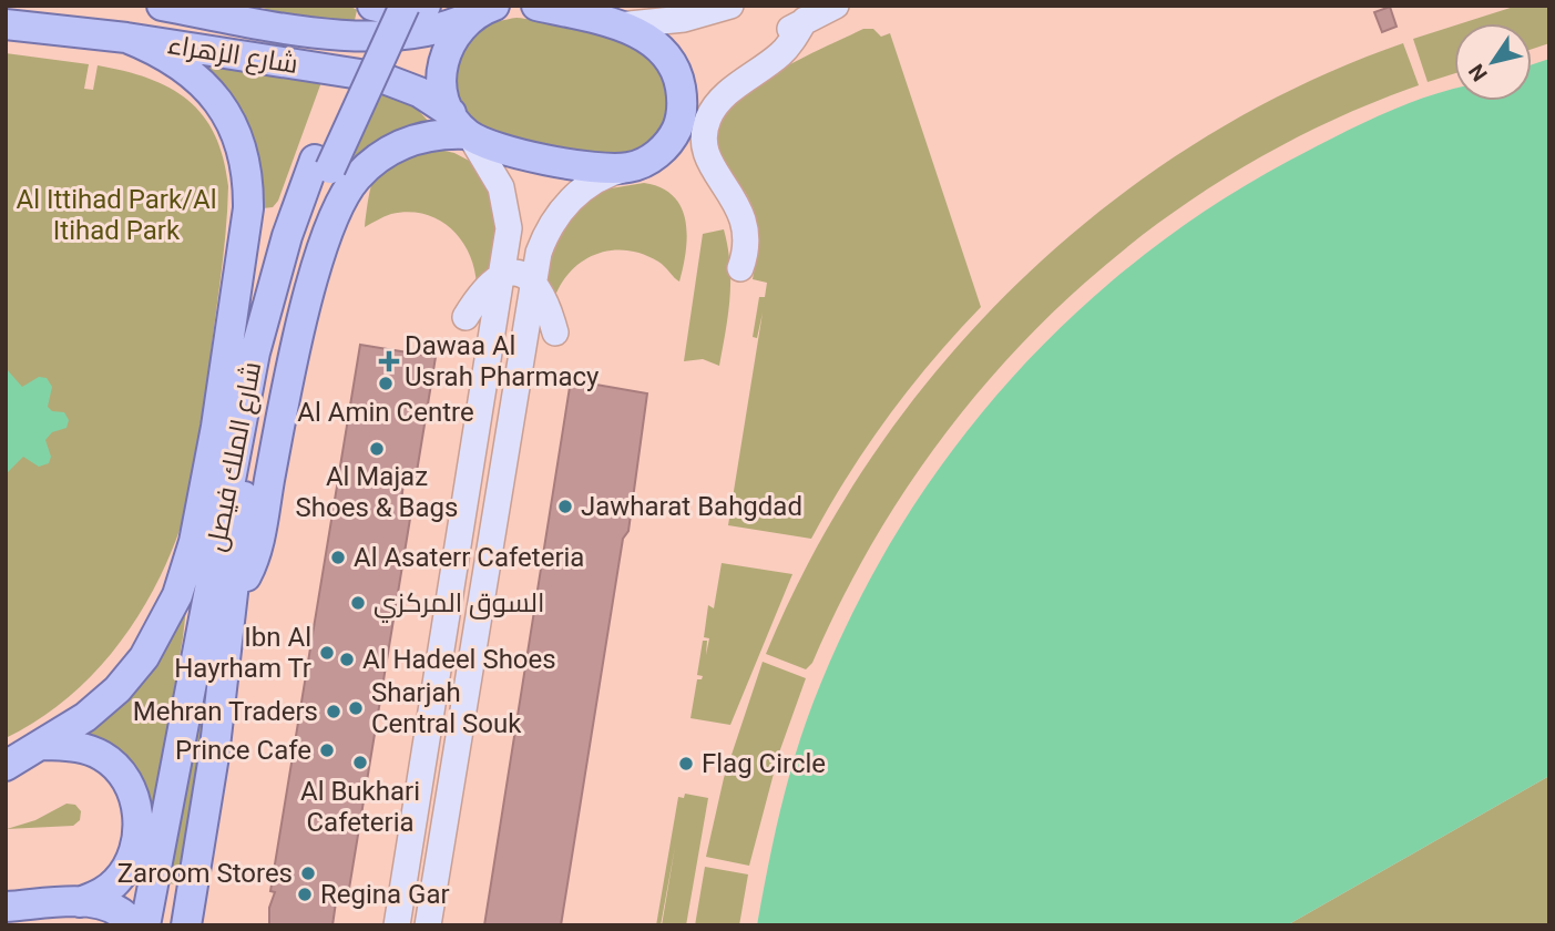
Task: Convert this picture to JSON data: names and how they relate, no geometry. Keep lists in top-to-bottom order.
{
  "streets": {
    "main road": ["شارع الزهراء", "شارع الملك فيصل"]
  },
  "parks": ["Al Ittihad Park/Al Itihad Park"],
  "places": {
    "health": ["Dawaa Al Usrah Pharmacy"],
    "other": [
      "Al Amin Centre",
      "Al Majaz Shoes & Bags",
      "Jawharat Bahgdad",
      "Al Asaterr Cafeteria",
      "السوق المركزي",
      "Ibn Al Hayrham Tr",
      "Al Hadeel Shoes",
      "Sharjah Central Souk",
      "Mehran Traders",
      "Prince Cafe",
      "Al Bukhari Cafeteria",
      "Flag Circle",
      "Zaroom Stores",
      "Regina Gar"
    ]
  },
  "north": "bottom left"
}
